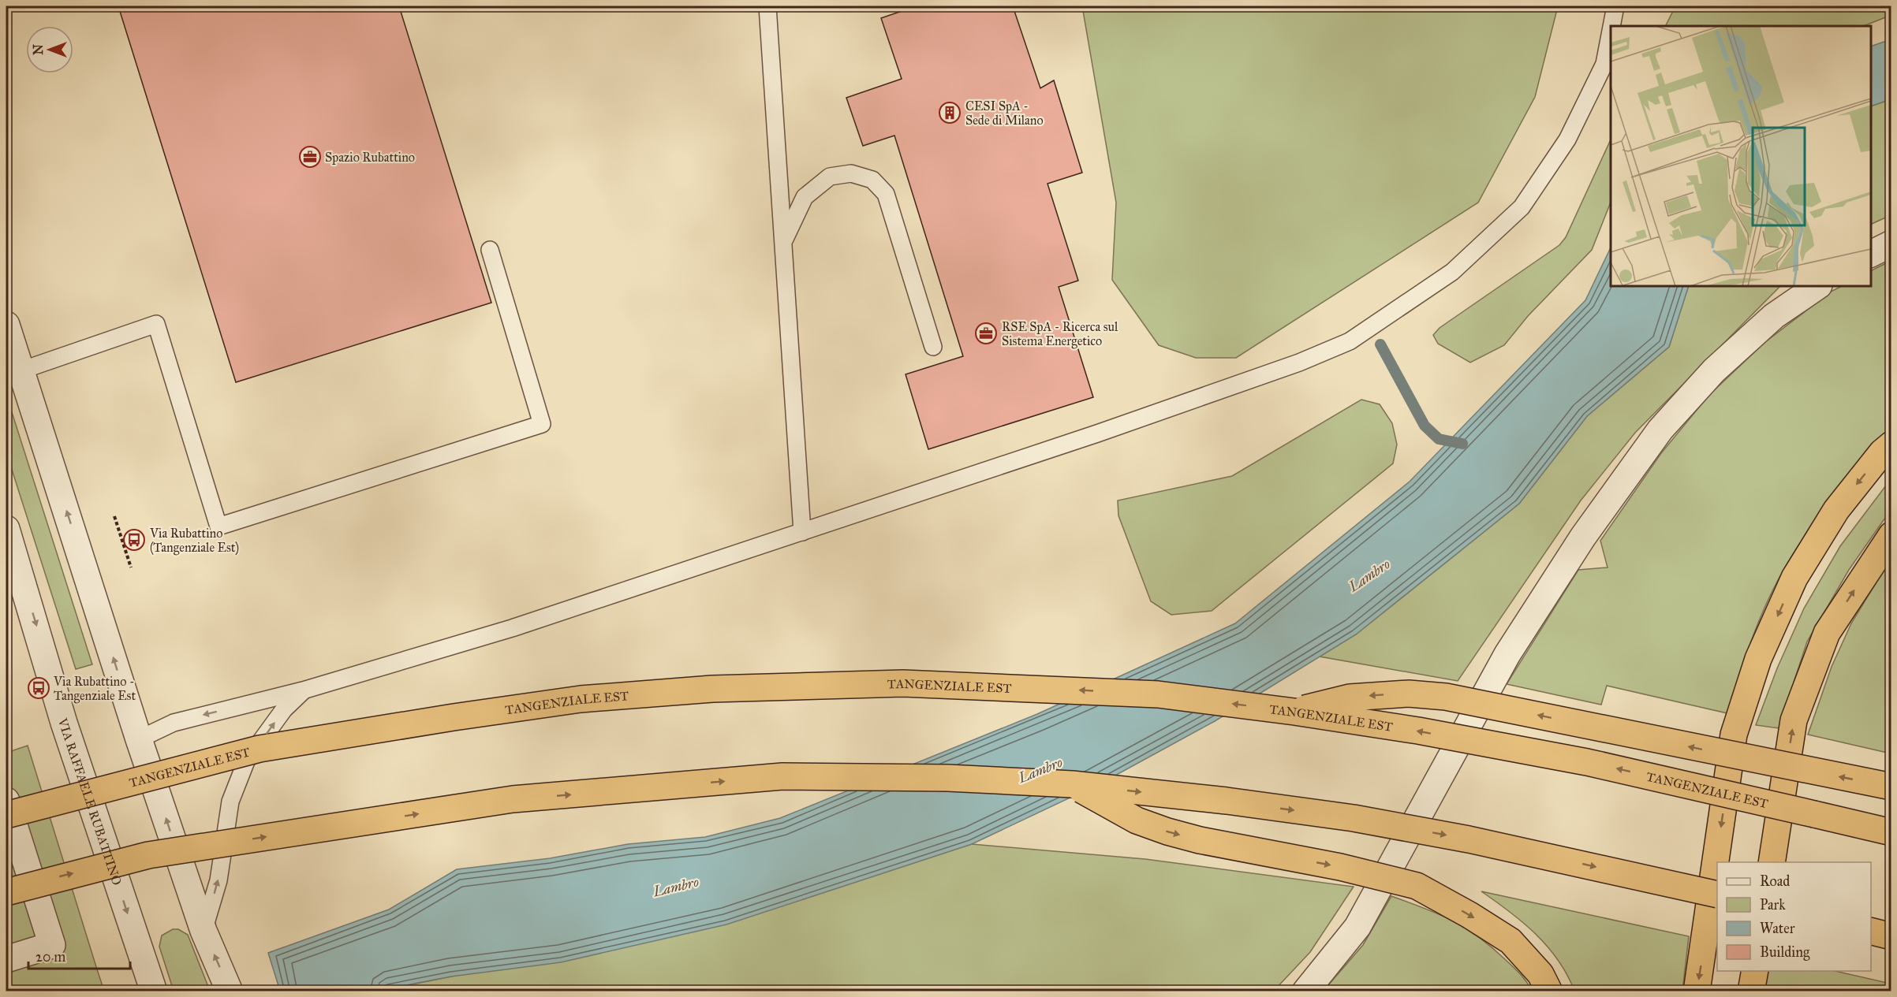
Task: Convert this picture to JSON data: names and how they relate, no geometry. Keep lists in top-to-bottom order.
{
  "streets": {
    "highway": ["TANGENZIALE EST"],
    "street": ["VIA RAFFAELE RUBATTINO"]
  },
  "water": ["Lambro"],
  "places": {
    "building": ["CESI SpA - Sede di Milano"],
    "office": ["Spazio Rubattino", "RSE SpA - Ricerca sul Sistema Energetico"],
    "bus stop": ["Via Rubattino (Tangenziale Est)", "Via Rubattino - Tangenziale Est"]
  },
  "legend": [
    "Road",
    "Park",
    "Water",
    "Building"
  ],
  "scale_bar": "20 m",
  "north": "left"
}
